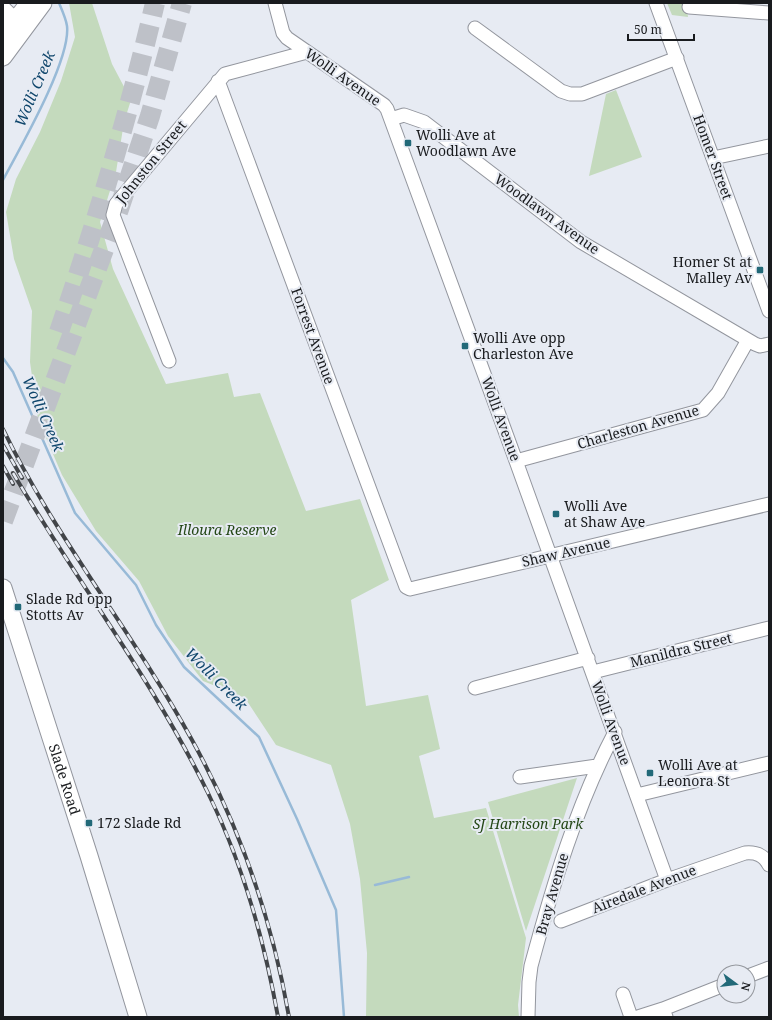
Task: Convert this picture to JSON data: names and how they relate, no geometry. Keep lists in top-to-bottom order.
{
  "streets": {
    "main road": ["Slade Road"],
    "street": [
      "Wolli Avenue",
      "Homer Street",
      "Johnston Street",
      "Woodlawn Avenue",
      "Forrest Avenue",
      "Charleston Avenue",
      "Shaw Avenue",
      "Manildra Street",
      "Airedale Avenue",
      "Bray Avenue"
    ]
  },
  "crossings": [
    ["Wolli Avenue", "Johnston Street"],
    ["Wolli Avenue", "Woodlawn Avenue"],
    ["Wolli Avenue", "Charleston Avenue"],
    ["Wolli Avenue", "Shaw Avenue"],
    ["Wolli Avenue", "Manildra Street"],
    ["Wolli Avenue", "Airedale Avenue"],
    ["Wolli Avenue", "Bray Avenue"],
    ["Johnston Street", "Forrest Avenue"],
    ["Woodlawn Avenue", "Charleston Avenue"],
    ["Forrest Avenue", "Shaw Avenue"]
  ],
  "water": ["Wolli Creek"],
  "parks": ["Illoura Reserve", "SJ Harrison Park"],
  "places": {
    "transit": [
      "Wolli Ave at Woodlawn Ave",
      "Homer St at Malley Av",
      "Wolli Ave opp Charleston Ave",
      "Wolli Ave at Shaw Ave",
      "Slade Rd opp Stotts Av",
      "Wolli Ave at Leonora St",
      "172 Slade Rd"
    ]
  },
  "scale_bar": "50 m",
  "north": "right"
}
